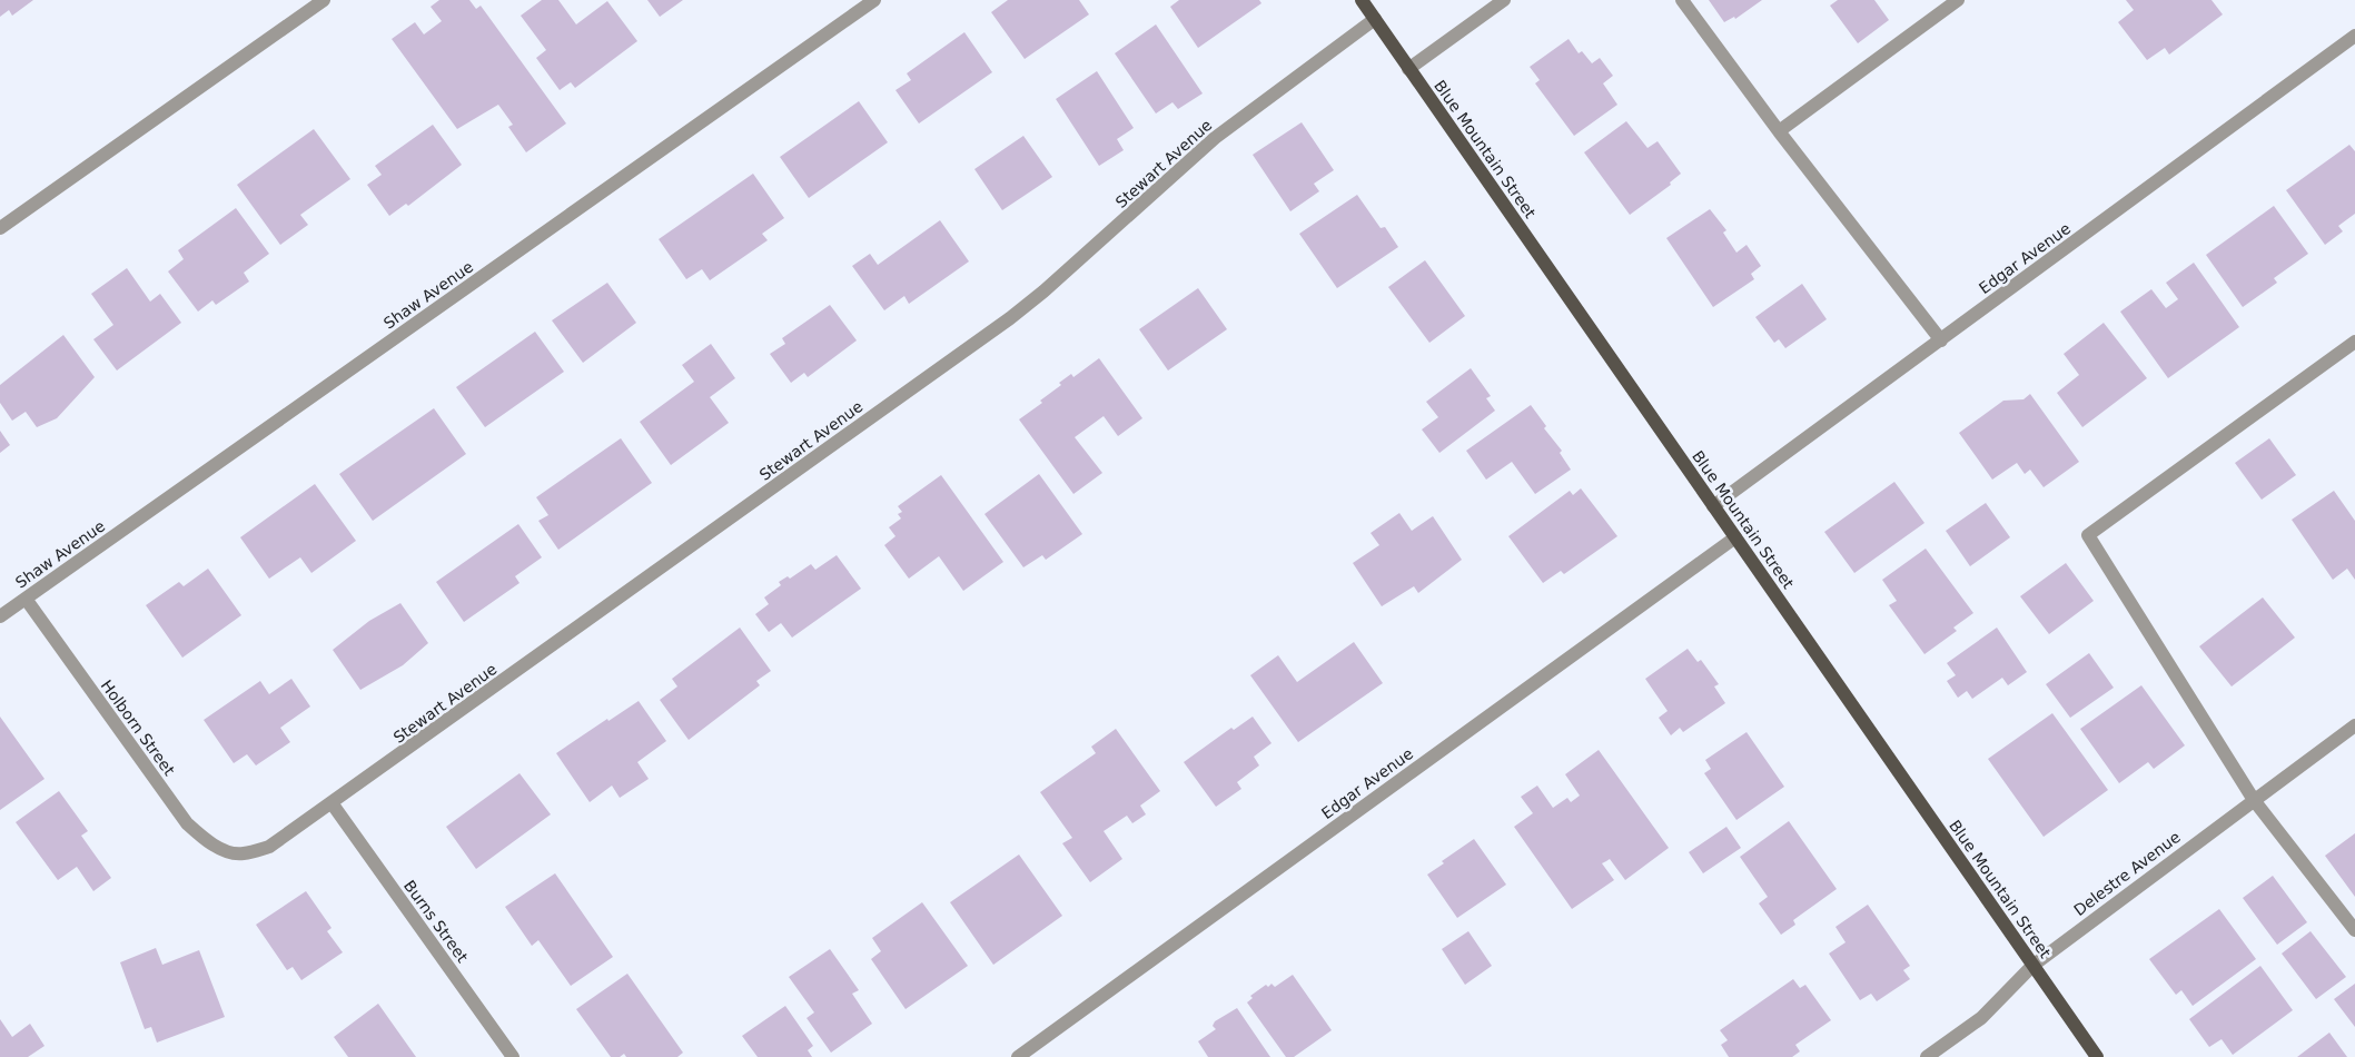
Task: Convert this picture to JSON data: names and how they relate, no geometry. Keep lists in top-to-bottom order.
{
  "streets": {
    "main road": ["Blue Mountain Street"],
    "street": [
      "Stewart Avenue",
      "Edgar Avenue",
      "Shaw Avenue",
      "Holborn Street",
      "Delestre Avenue",
      "Burns Street"
    ]
  },
  "crossings": [
    ["Blue Mountain Street", "Stewart Avenue"],
    ["Blue Mountain Street", "Edgar Avenue"],
    ["Blue Mountain Street", "Delestre Avenue"],
    ["Stewart Avenue", "Holborn Street"],
    ["Stewart Avenue", "Burns Street"],
    ["Shaw Avenue", "Holborn Street"]
  ]
}
